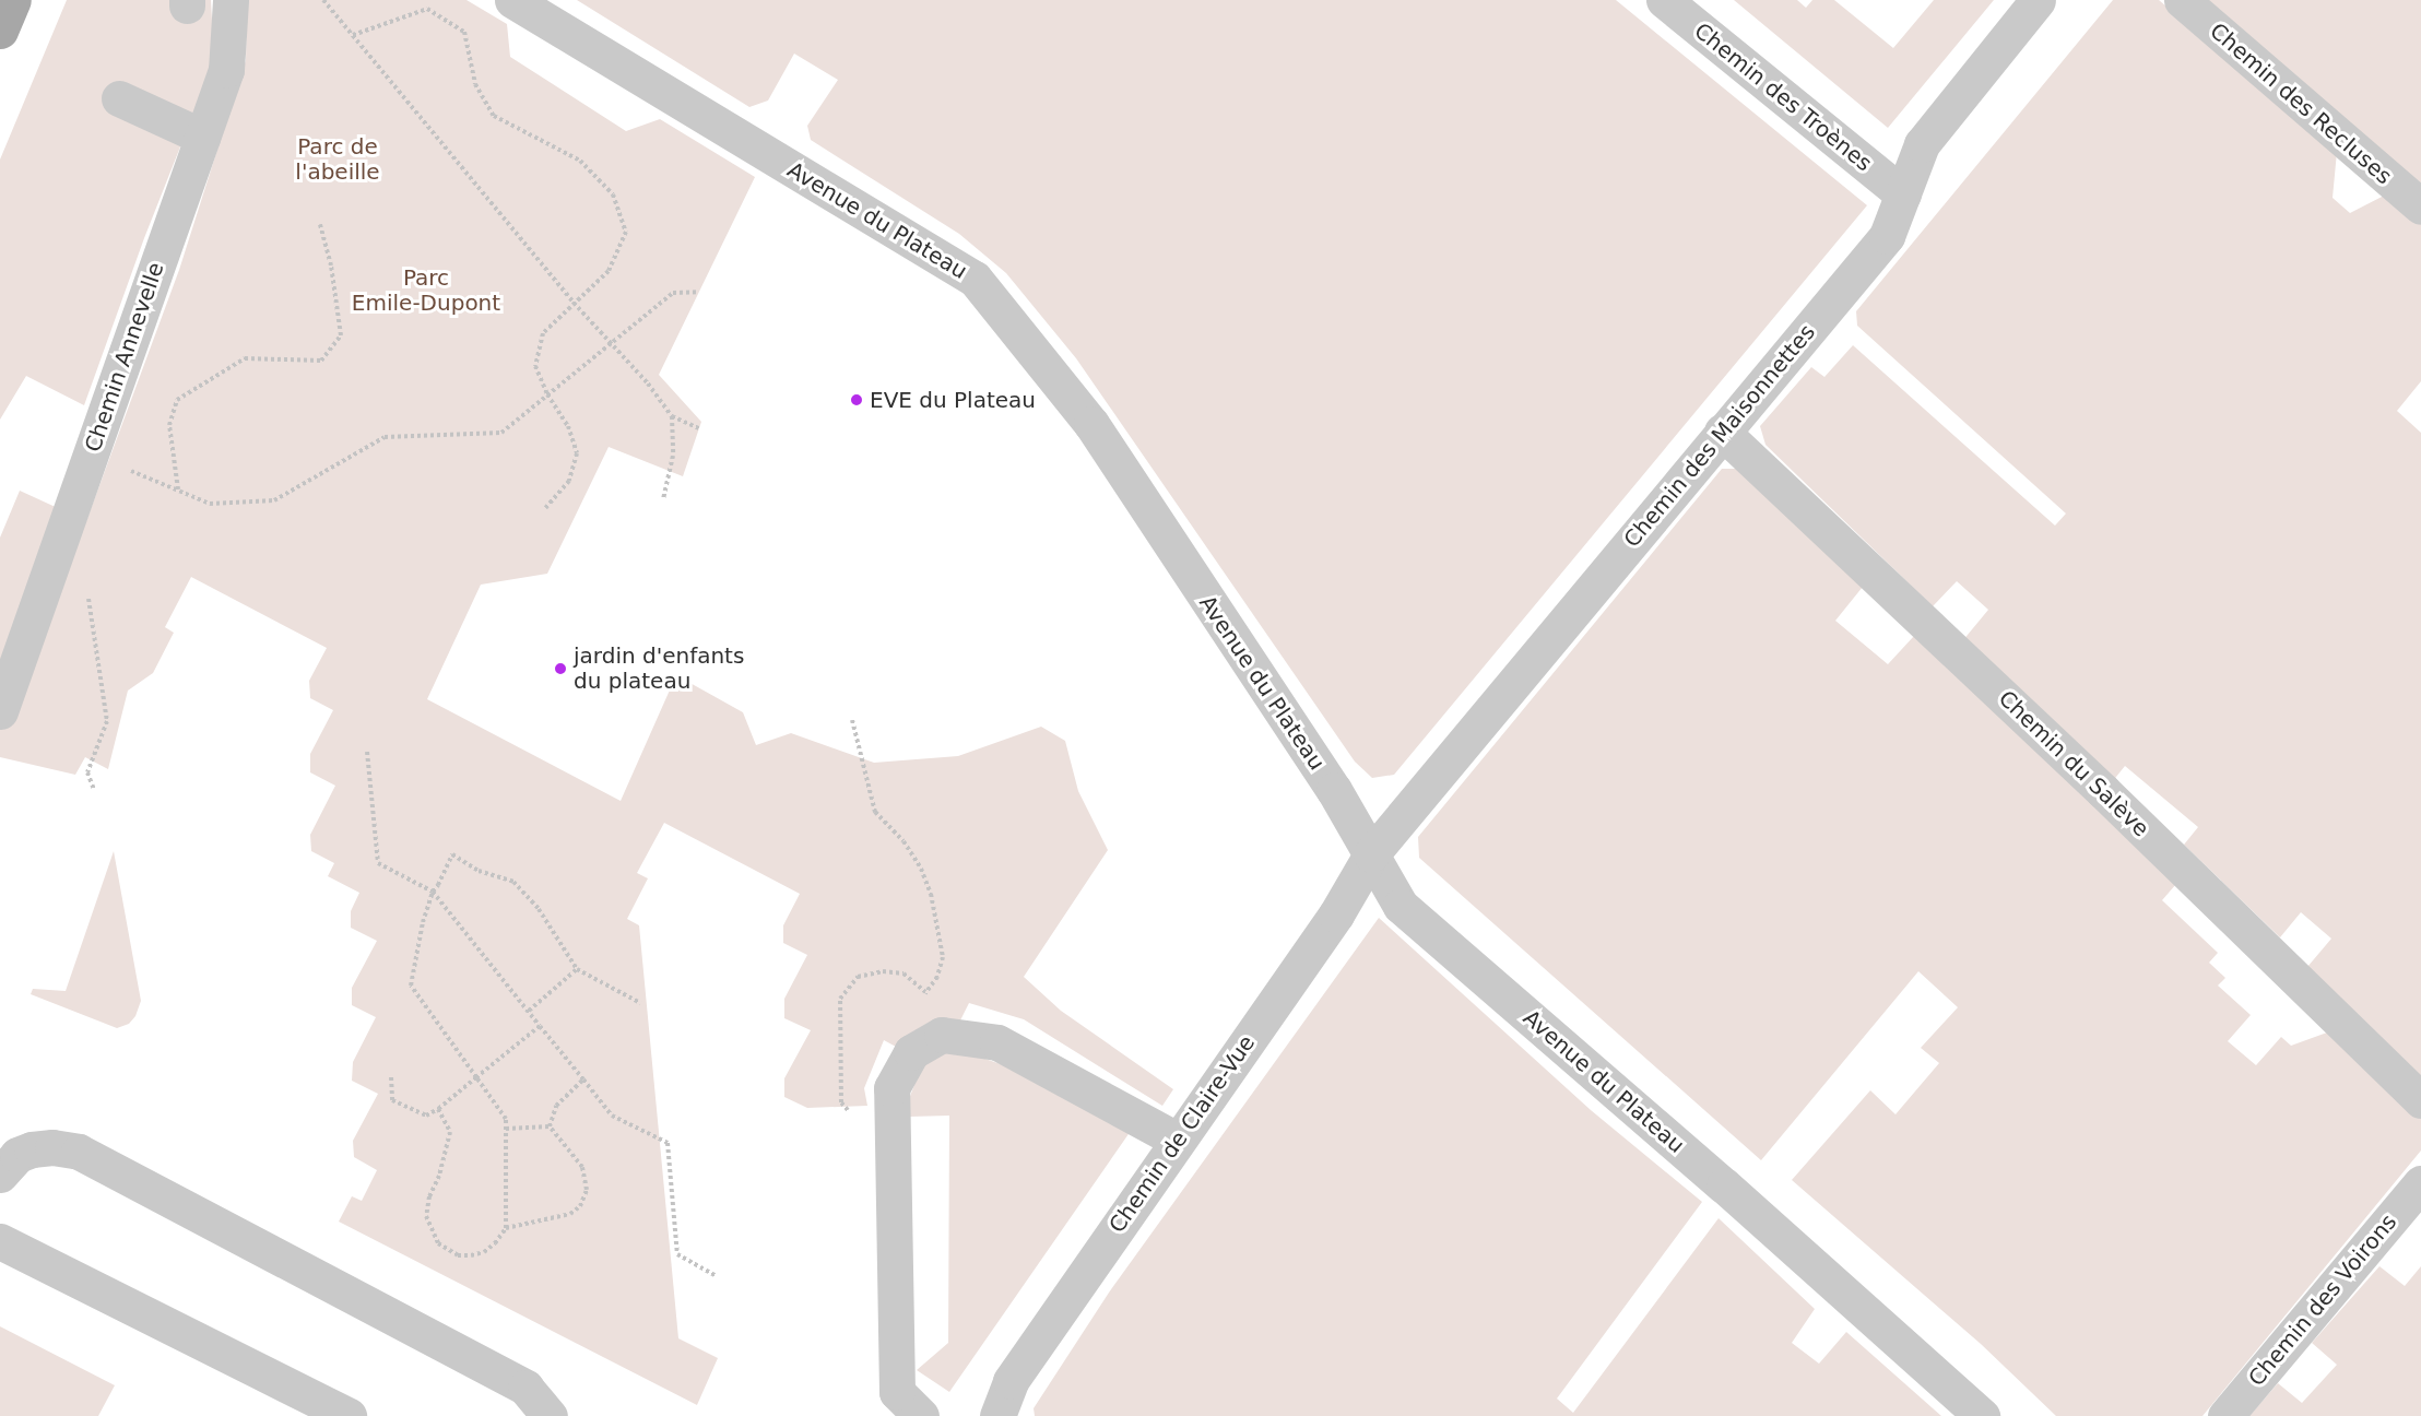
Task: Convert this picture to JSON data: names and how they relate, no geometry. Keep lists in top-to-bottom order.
{
  "streets": {
    "street": [
      "Chemin des Troènes",
      "Chemin des Recluses",
      "Avenue du Plateau",
      "Chemin Annevelle",
      "Chemin des Maisonnettes",
      "Chemin du Salève",
      "Chemin de Claire-Vue",
      "Chemin des Voirons"
    ]
  },
  "crossings": [
    ["Chemin des Troènes", "Chemin des Maisonnettes"],
    ["Avenue du Plateau", "Chemin des Maisonnettes"],
    ["Avenue du Plateau", "Chemin de Claire-Vue"],
    ["Chemin des Maisonnettes", "Chemin du Salève"],
    ["Chemin des Maisonnettes", "Chemin de Claire-Vue"]
  ],
  "parks": ["Parc de l'abeille", "Parc Emile-Dupont"],
  "places": ["EVE du Plateau", "jardin d'enfants du plateau"]
}
